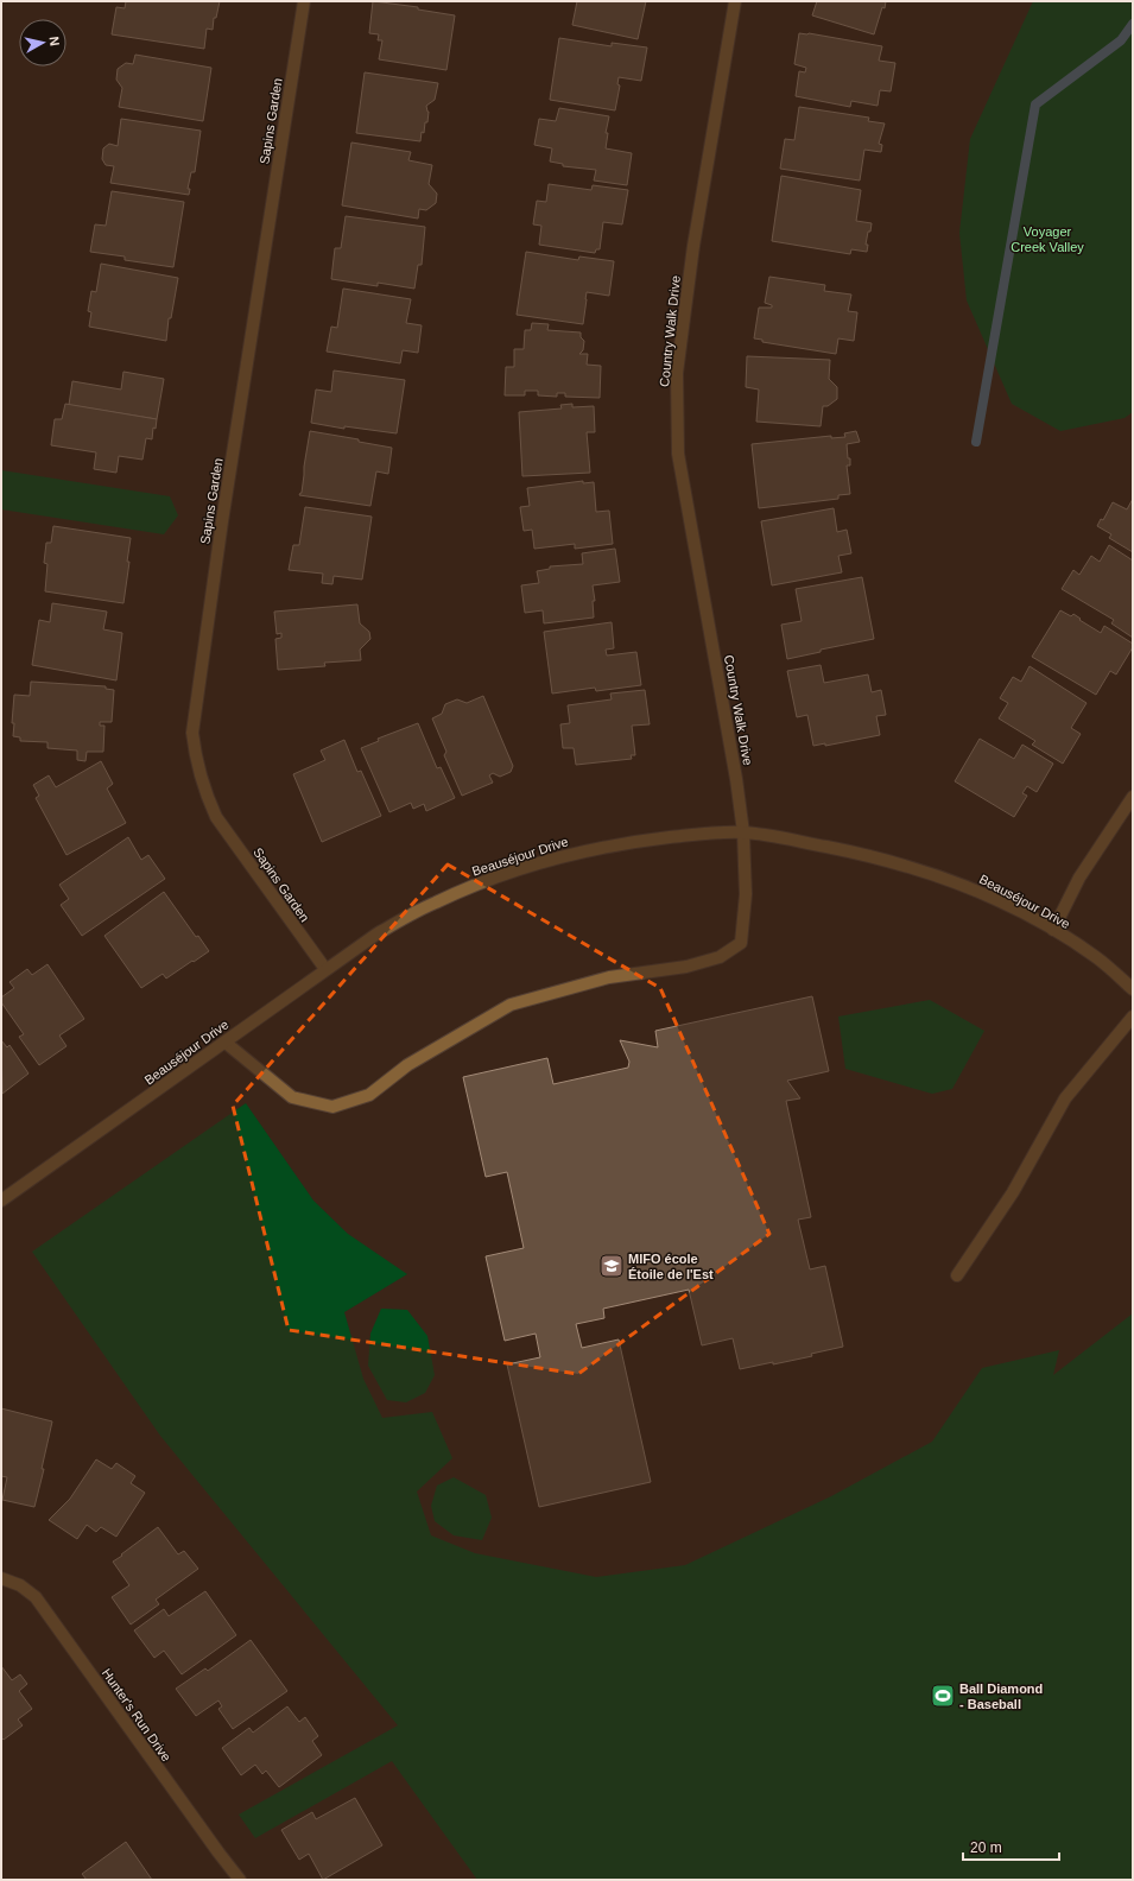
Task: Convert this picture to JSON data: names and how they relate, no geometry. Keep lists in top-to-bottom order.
{
  "streets": {
    "street": [
      "Sapins Garden",
      "Country Walk Drive",
      "Beauséjour Drive",
      "Hunter's Run Drive"
    ]
  },
  "crossings": [
    ["Sapins Garden", "Beauséjour Drive"],
    ["Country Walk Drive", "Beauséjour Drive"]
  ],
  "parks": ["Voyager Creek Valley"],
  "places": {
    "school or university": ["MIFO école Étoile de l'Est"],
    "sports": ["Ball Diamond - Baseball"]
  },
  "scale_bar": "20 m",
  "north": "right"
}
